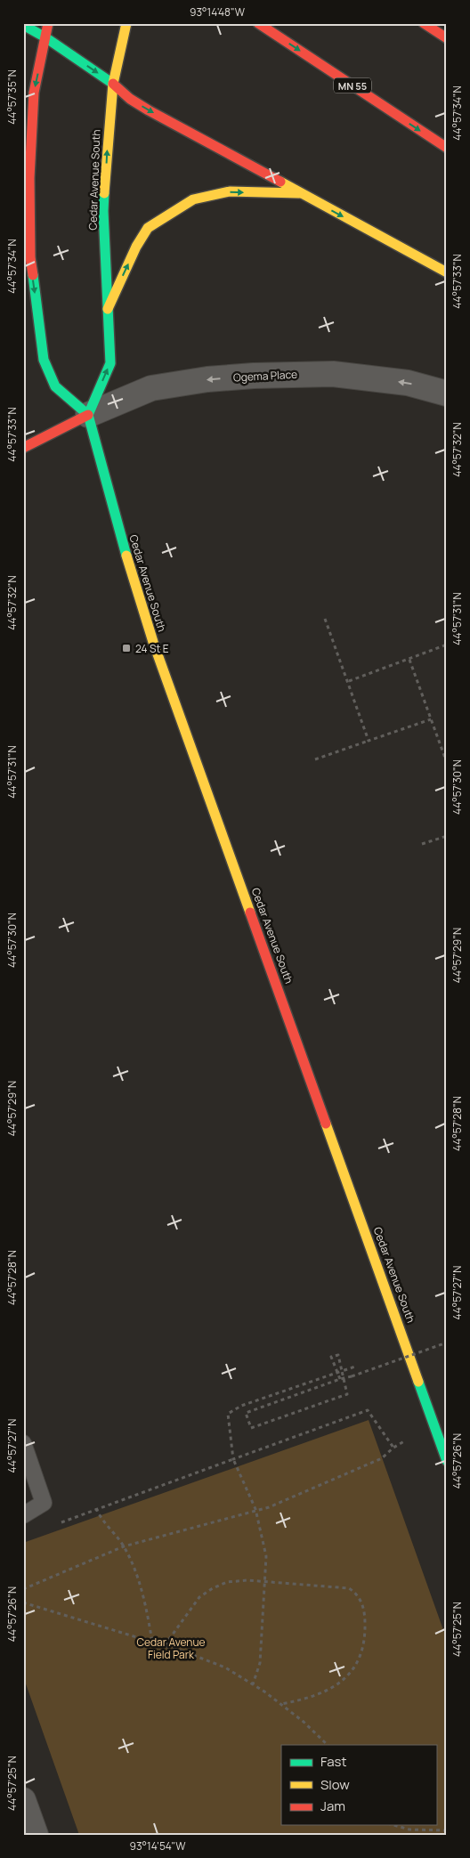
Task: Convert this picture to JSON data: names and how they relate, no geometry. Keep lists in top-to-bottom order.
{
  "streets": {
    "main road": ["MN 55", "Cedar Avenue South"],
    "street": ["Ogema Place"]
  },
  "crossings": [
    ["Cedar Avenue South", "Ogema Place"]
  ],
  "one_way": ["Ogema Place"],
  "parks": ["Cedar Avenue Field Park"],
  "places": {
    "transit": ["24 St E"]
  },
  "legend": ["Fast", "Slow", "Jam"],
  "coordinates": [
    "93°14'48\"W",
    "44°57'35\"N",
    "44°57'34\"N",
    "44°57'33\"N",
    "44°57'32\"N",
    "44°57'31\"N",
    "44°57'30\"N",
    "44°57'29\"N",
    "44°57'28\"N",
    "44°57'27\"N",
    "44°57'26\"N",
    "44°57'25\"N",
    "93°14'54\"W"
  ]
}
